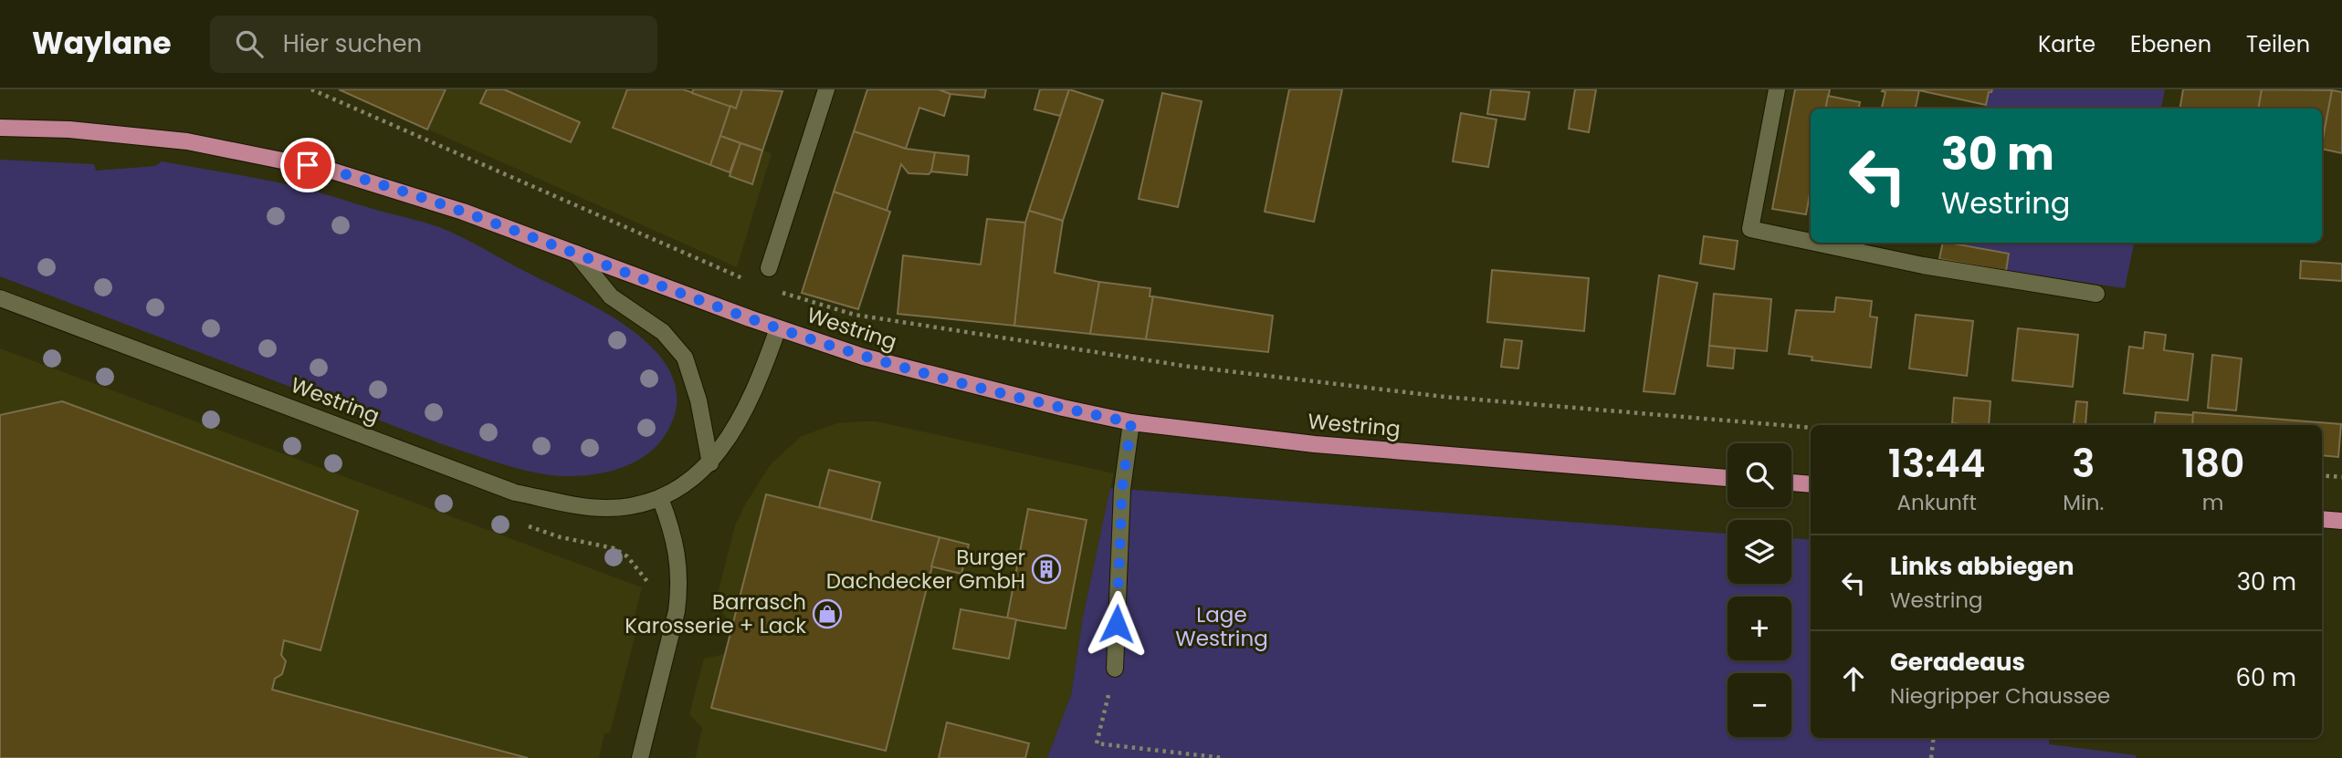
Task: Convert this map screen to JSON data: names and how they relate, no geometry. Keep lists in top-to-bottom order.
{
  "streets": {
    "main road": ["Westring"]
  },
  "parks": ["Lage Westring"],
  "places": {
    "building": ["Burger Dachdecker GmbH"],
    "shop": ["Barrasch Karosserie + Lack"]
  },
  "page": {
    "header": "Waylane",
    "search": "Hier suchen",
    "nav": ["Karte", "Ebenen", "Teilen"],
    "turn": ["30 m", "Westring"],
    "eta": [
      "13:44",
      "Ankunft",
      "3",
      "Min.",
      "180",
      "m"
    ],
    "map_buttons": ["+", "−"],
    "list": [
      {
        "name": "Links abbiegen",
        "note": "Westring",
        "value": "30 m"
      },
      {
        "name": "Geradeaus",
        "note": "Niegripper Chaussee",
        "value": "60 m"
      }
    ]
  }
}
